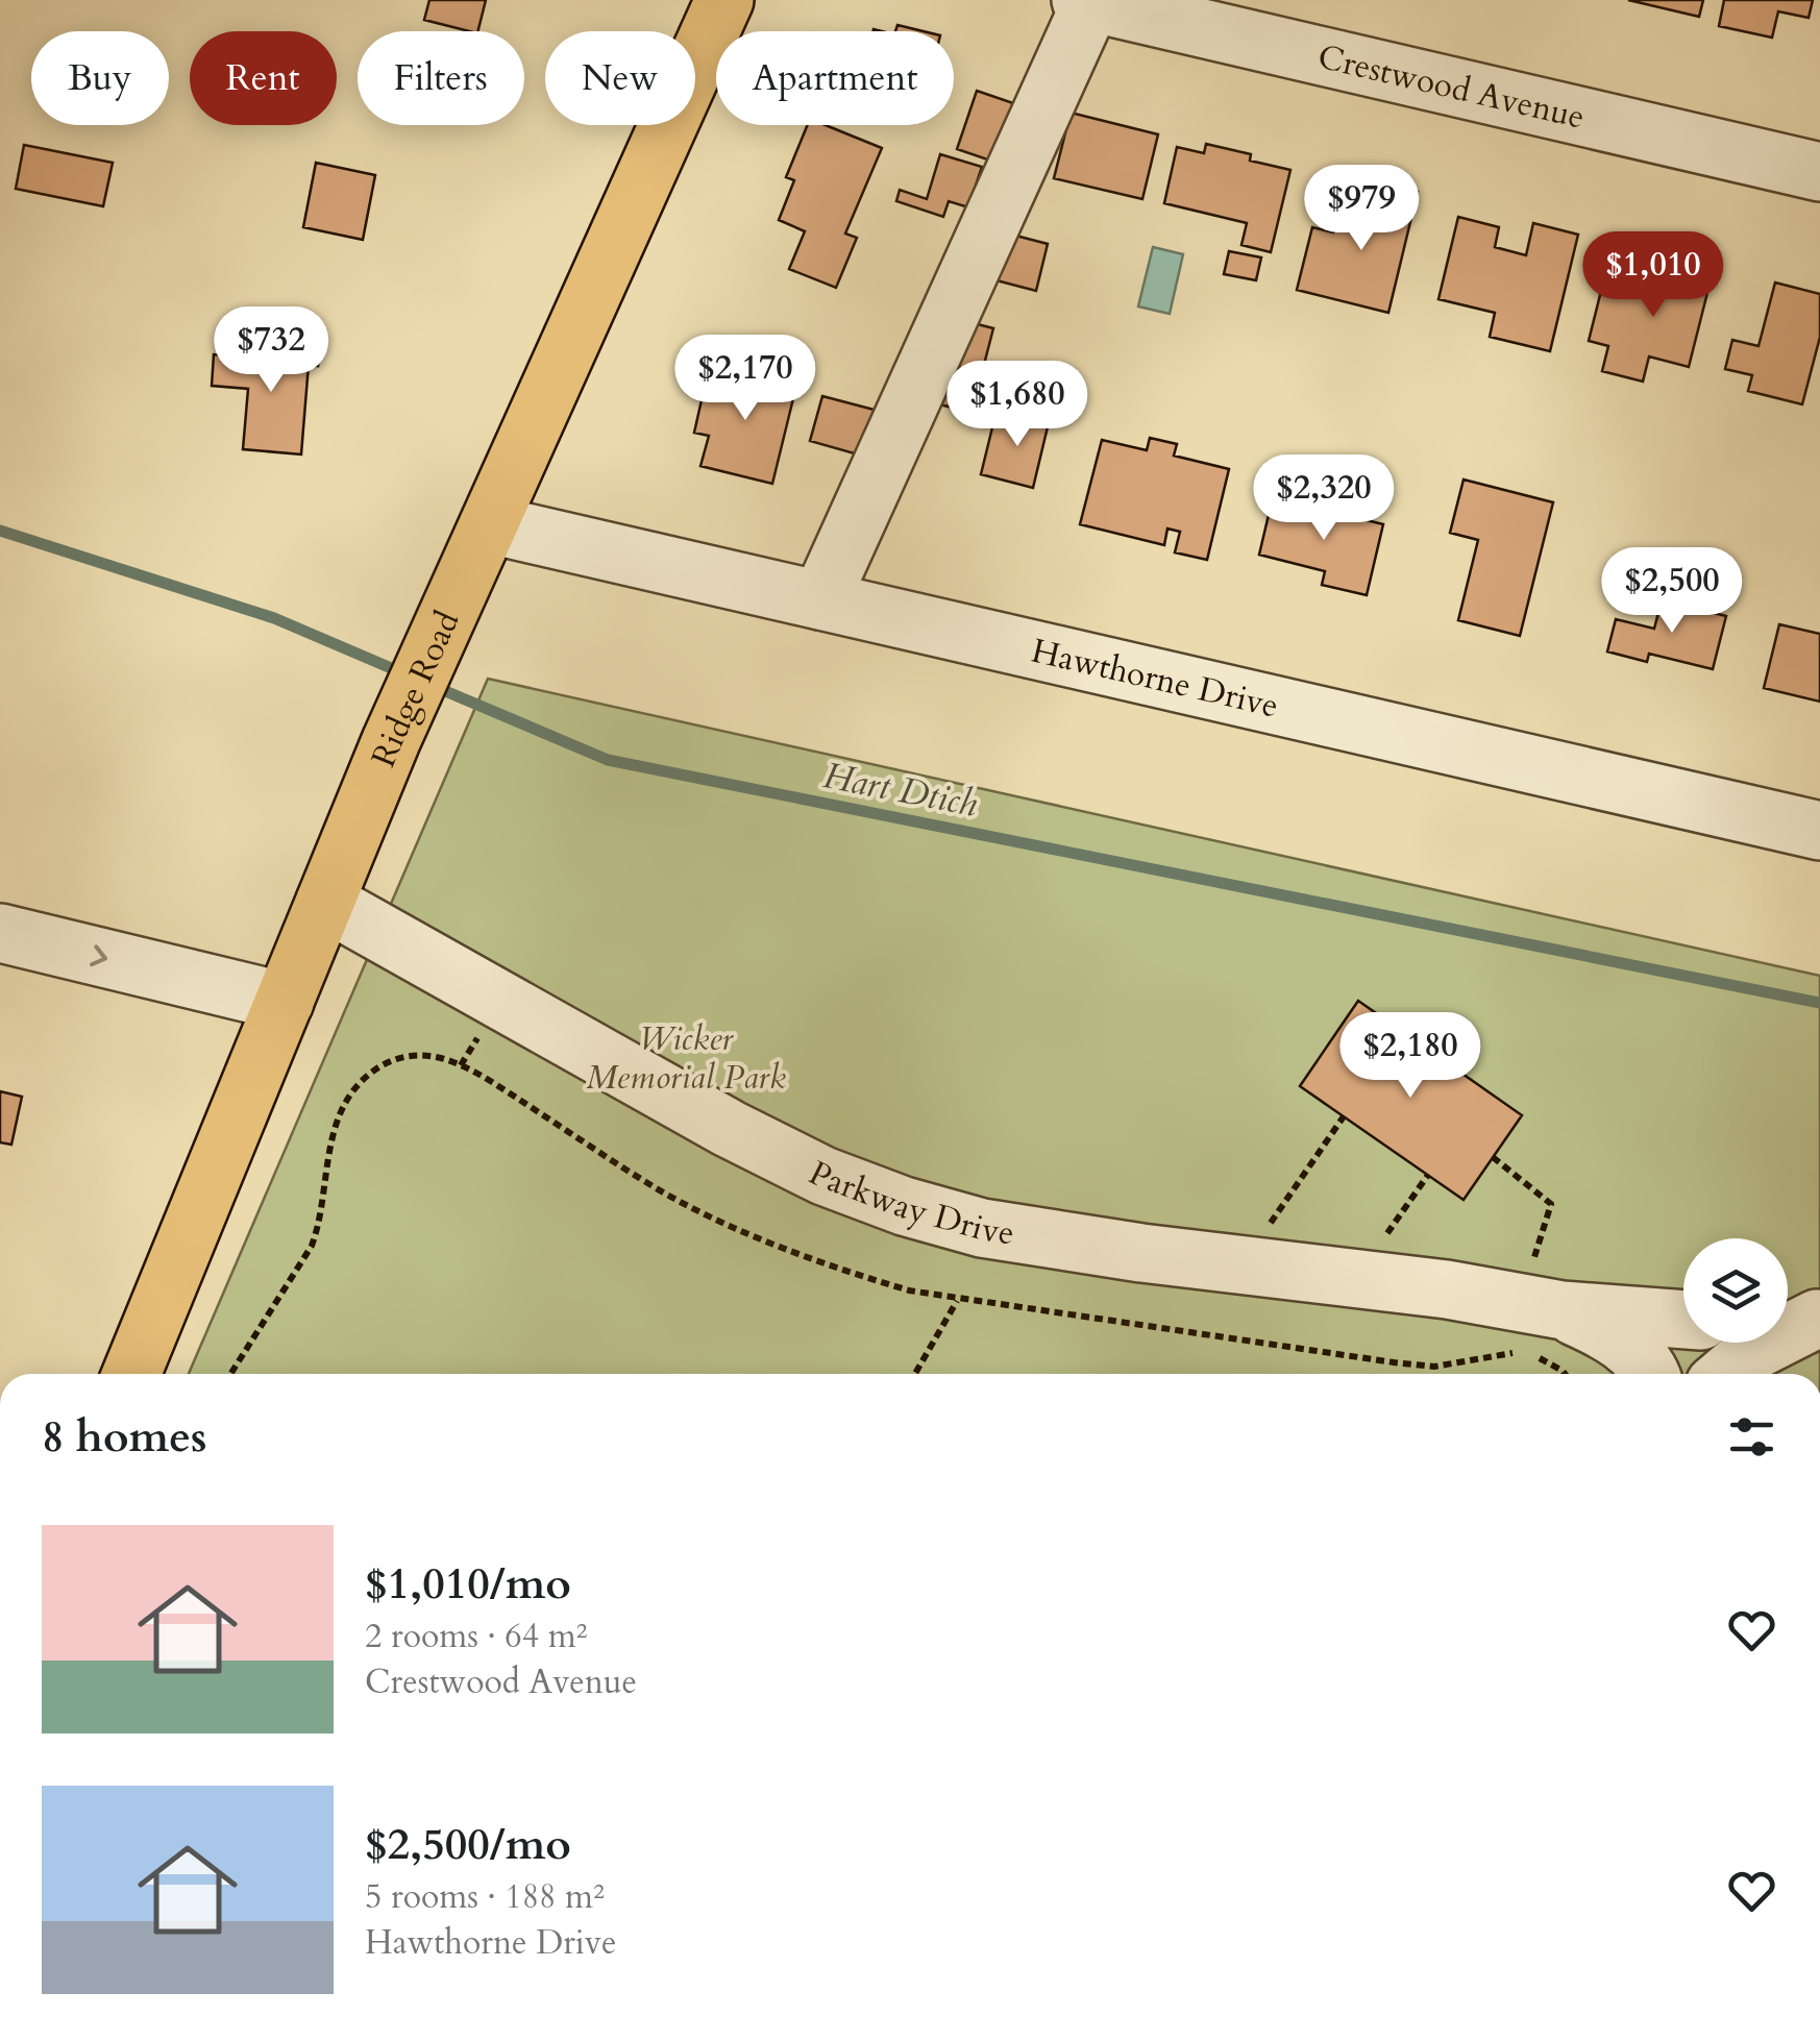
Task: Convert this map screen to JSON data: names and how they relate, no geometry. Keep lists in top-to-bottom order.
{
  "streets": {
    "main road": ["Ridge Road"],
    "street": ["Crestwood Avenue", "Hawthorne Drive", "Parkway Drive"]
  },
  "crossings": [
    ["Hawthorne Drive", "Ridge Road"],
    ["Ridge Road", "Parkway Drive"]
  ],
  "water": ["Hart Dtich"],
  "parks": ["Wicker Memorial Park"],
  "page": {
    "chip": [
      "Buy",
      "Rent",
      "Filters",
      "New",
      "Apartment"
    ],
    "price": [
      "$979",
      "$1,010",
      "$732",
      "$2,170",
      "$1,680",
      "$2,320",
      "$2,500",
      "$2,180"
    ],
    "heading": "8 homes",
    "list": [
      {
        "name": "$1,010/mo",
        "note": "2 rooms · 64 m² · Crestwood Avenue"
      },
      {
        "name": "$2,500/mo",
        "note": "5 rooms · 188 m² · Hawthorne Drive"
      }
    ]
  }
}
